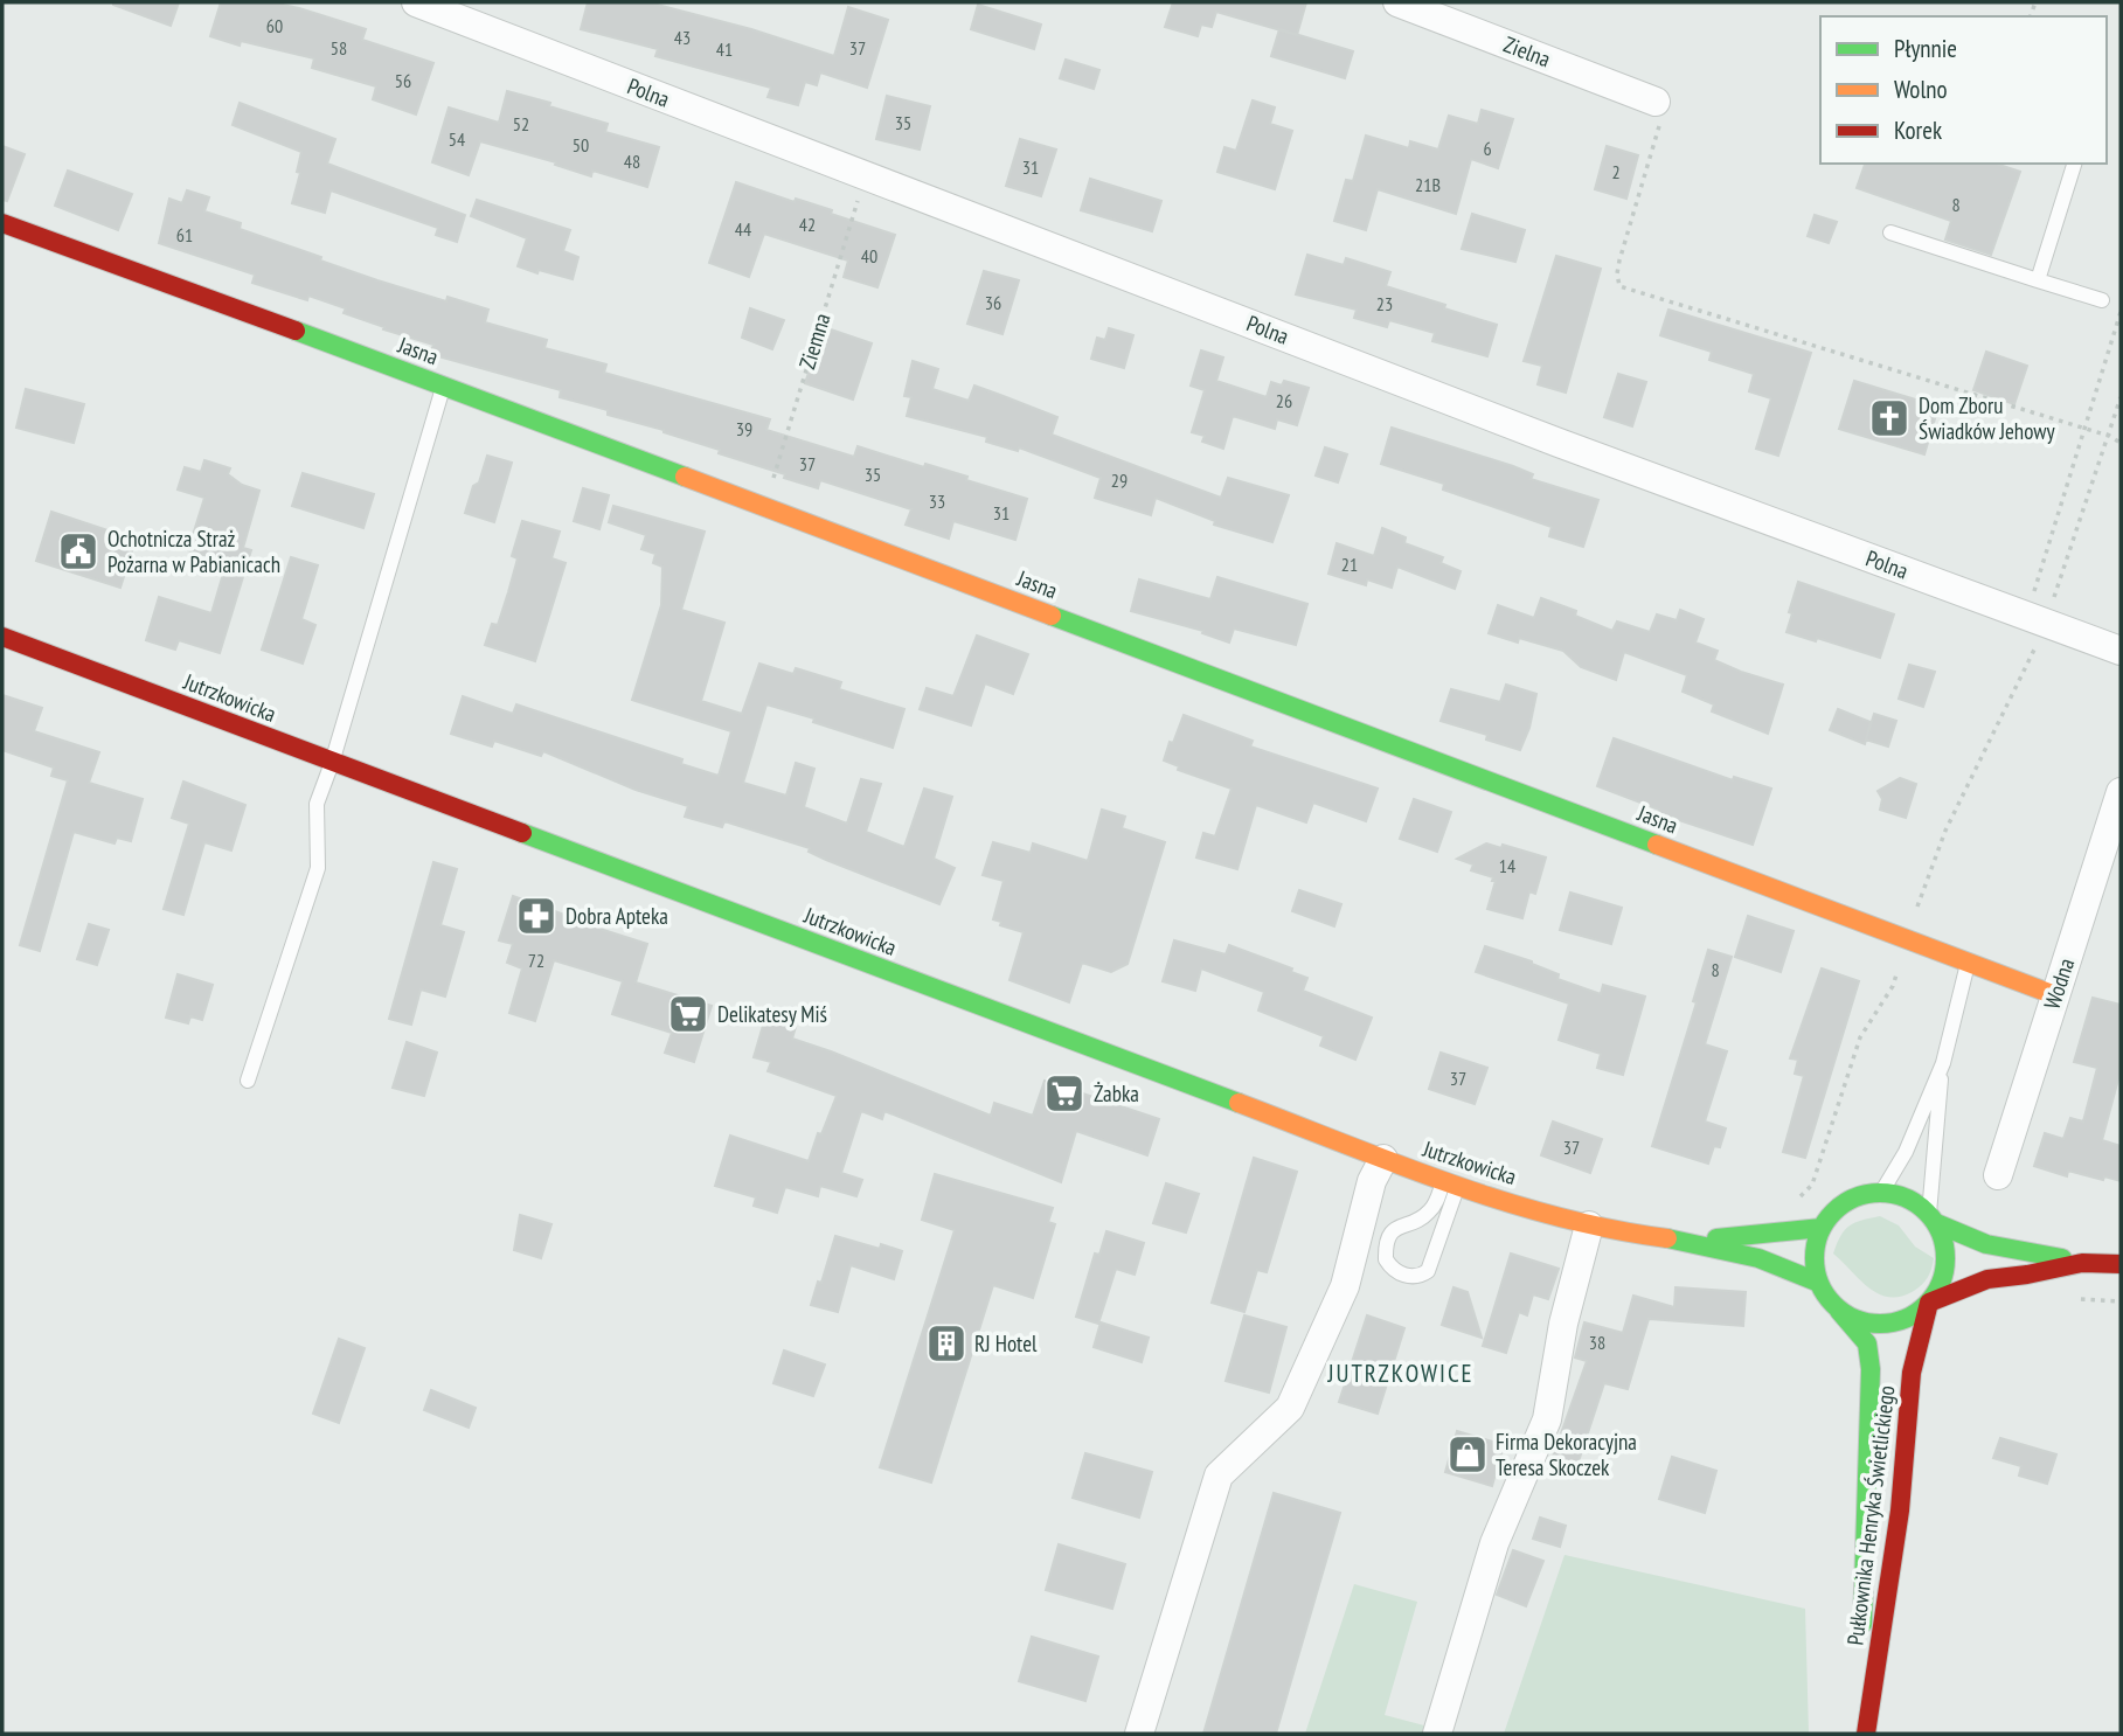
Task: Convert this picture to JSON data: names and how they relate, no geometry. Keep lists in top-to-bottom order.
{
  "streets": {
    "street": [
      "Zielna",
      "Polna",
      "Jasna",
      "Jutrzkowicka",
      "Wodna",
      "Pułkownika Henryka Świetlickiego"
    ],
    "path": ["Ziemna"]
  },
  "crossings": [
    ["Polna", "Ziemna"],
    ["Ziemna", "Jasna"],
    ["Jasna", "Wodna"],
    ["Jutrzkowicka", "Pułkownika Henryka Świetlickiego"]
  ],
  "districts": ["JUTRZKOWICE"],
  "places": {
    "church": ["Dom Zboru Świadków Jehowy"],
    "public building": ["Ochotnicza Straż Pożarna w Pabianicach"],
    "pharmacy": ["Dobra Apteka"],
    "supermarket": ["Delikatesy Miś", "Żabka"],
    "building": ["RJ Hotel"],
    "shop": ["Firma Dekoracyjna Teresa Skoczek"]
  },
  "house_numbers": [
    "60",
    "43",
    "58",
    "37",
    "41",
    "56",
    "35",
    "52",
    "54",
    "50",
    "6",
    "48",
    "31",
    "2",
    "21B",
    "8",
    "42",
    "44",
    "61",
    "40",
    "36",
    "23",
    "26",
    "39",
    "37",
    "35",
    "29",
    "33",
    "31",
    "21",
    "14",
    "72",
    "8",
    "37",
    "37",
    "38"
  ],
  "legend": ["Płynnie", "Wolno", "Korek"]
}
